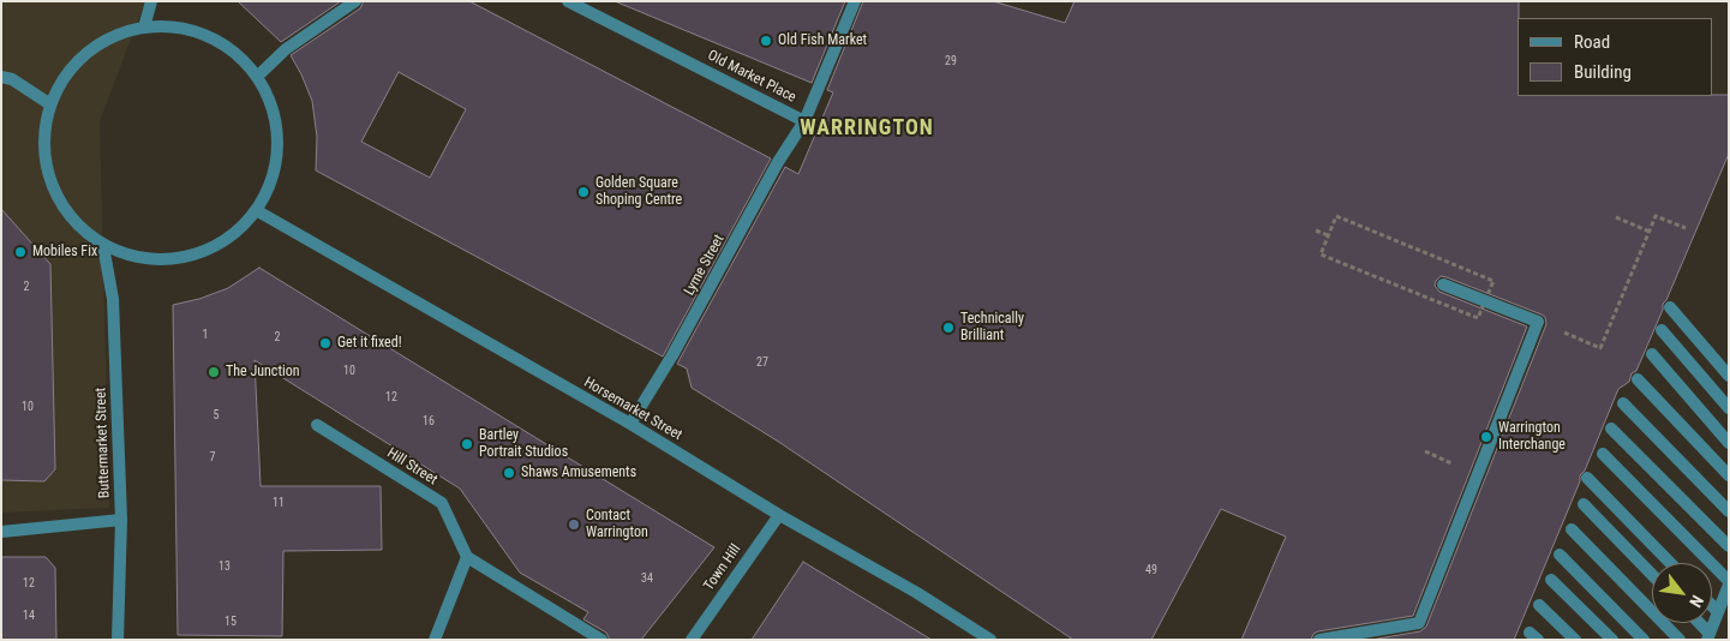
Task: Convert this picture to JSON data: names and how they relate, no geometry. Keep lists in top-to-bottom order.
{
  "streets": {
    "street": [
      "Old Market Place",
      "Lyme Street",
      "Horsemarket Street",
      "Buttermarket Street",
      "Hill Street",
      "Town Hill"
    ]
  },
  "crossings": [
    ["Old Market Place", "Lyme Street"],
    ["Lyme Street", "Horsemarket Street"],
    ["Horsemarket Street", "Town Hill"]
  ],
  "districts": ["WARRINGTON"],
  "places": [
    "Old Fish Market",
    "Golden Square Shoping Centre",
    "Mobiles Fix",
    "Technically Brilliant",
    "Get it fixed!",
    "The Junction",
    "Warrington Interchange",
    "Bartley Portrait Studios",
    "Shaws Amusements",
    "Contact Warrington"
  ],
  "house_numbers": [
    "29",
    "2",
    "1",
    "2",
    "27",
    "10",
    "12",
    "10",
    "5",
    "16",
    "7",
    "11",
    "13",
    "49",
    "34",
    "12",
    "14",
    "15"
  ],
  "legend": ["Road", "Building"],
  "north": "bottom right"
}
